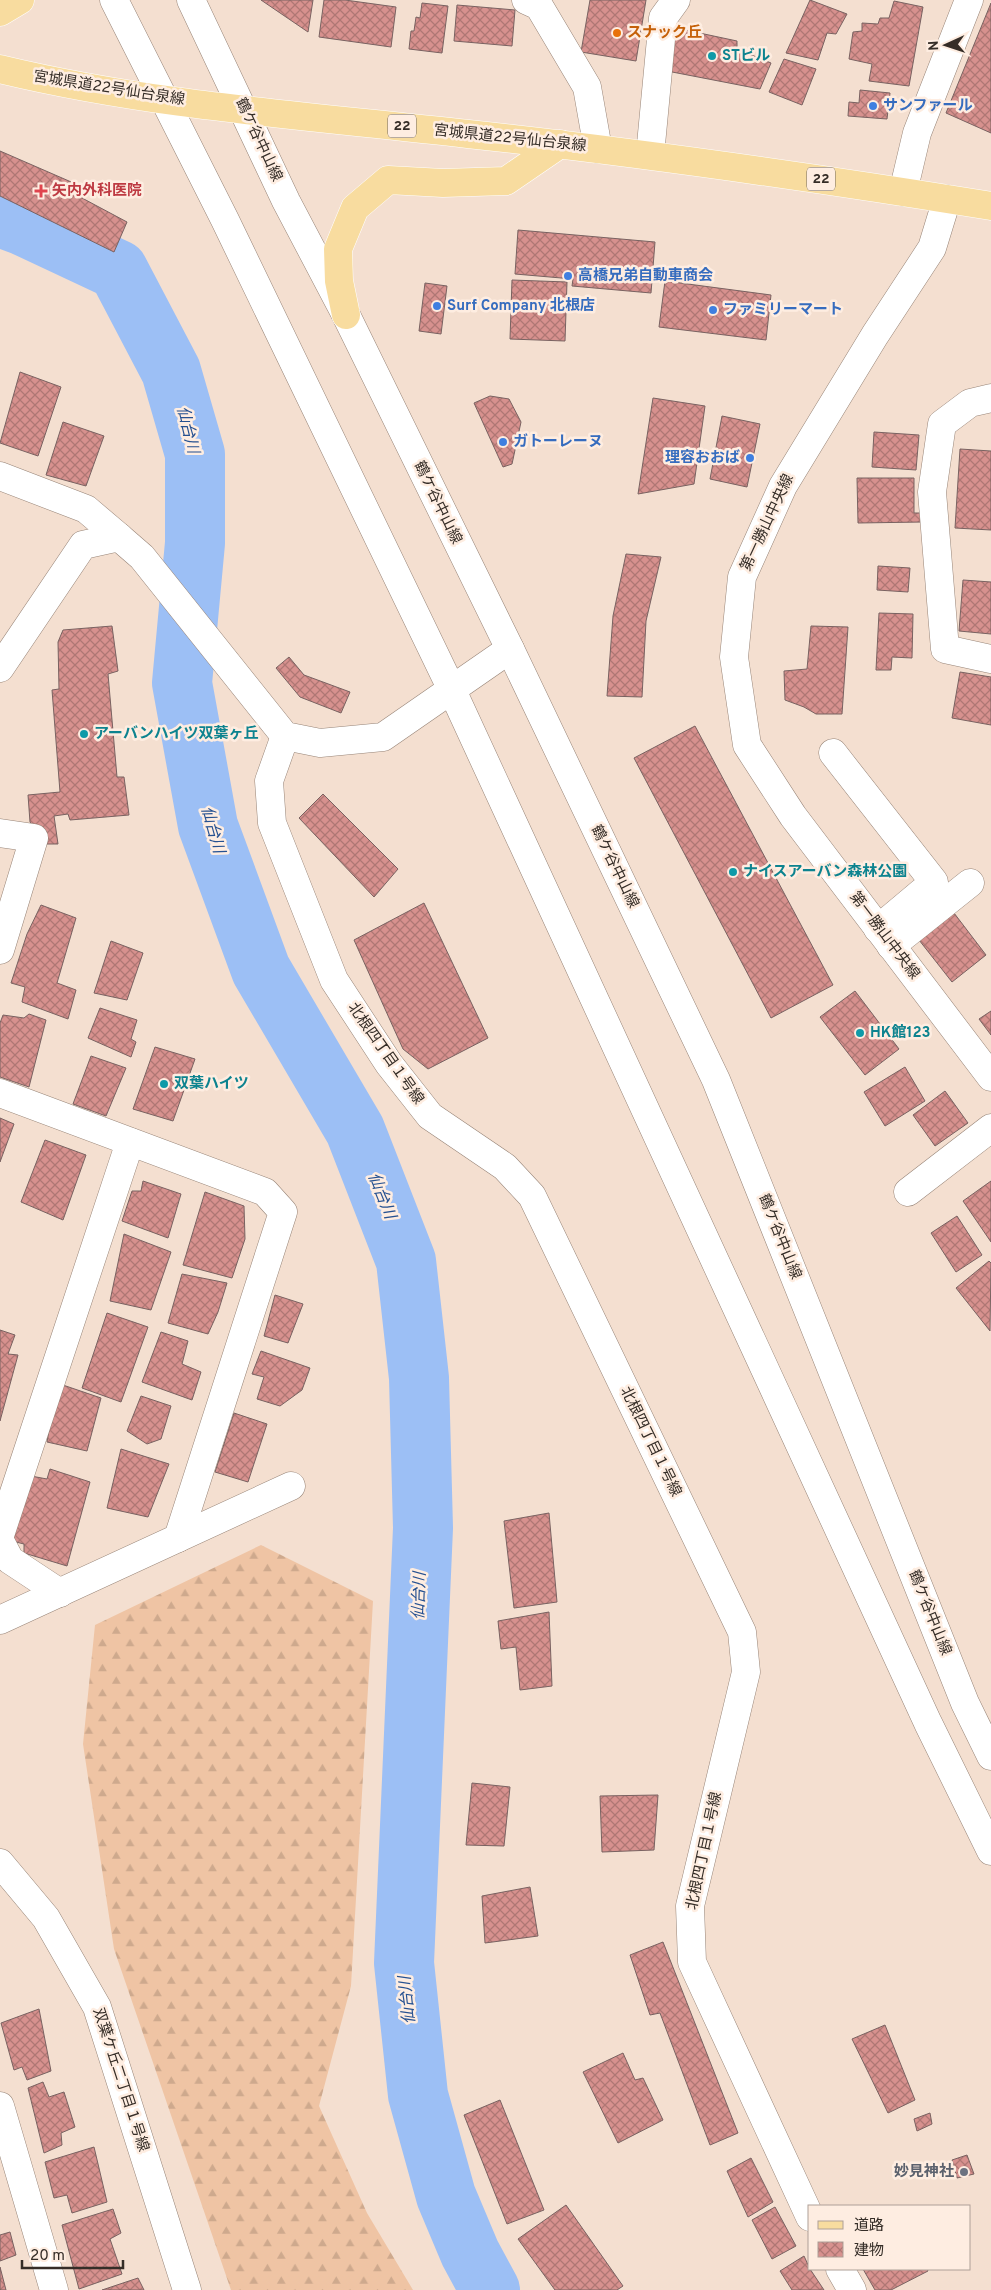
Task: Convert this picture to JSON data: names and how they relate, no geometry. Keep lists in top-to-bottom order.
{
  "streets": {
    "main road": ["宮城県道22号仙台泉線", "22"],
    "street": [
      "鶴ケ谷中山線",
      "第一勝山中央線",
      "北根四丁目１号線",
      "双葉ケ丘二丁目１号線"
    ]
  },
  "crossings": [
    ["宮城県道22号仙台泉線", "鶴ケ谷中山線"],
    ["宮城県道22号仙台泉線", "第一勝山中央線"]
  ],
  "water": ["仙台川"],
  "places": {
    "other": [
      "スナック丘",
      "STビル",
      "サンファール",
      "高橋兄弟自動車商会",
      "Surf Company 北根店",
      "ファミリーマート",
      "ガトーレーヌ",
      "理容おおば",
      "アーバンハイツ双葉ヶ丘",
      "ナイスアーバン森林公園",
      "HK館123",
      "双葉ハイツ",
      "妙見神社"
    ],
    "health": ["矢内外科医院"]
  },
  "legend": ["道路", "建物"],
  "scale_bar": "20 m",
  "north": "left"
}
